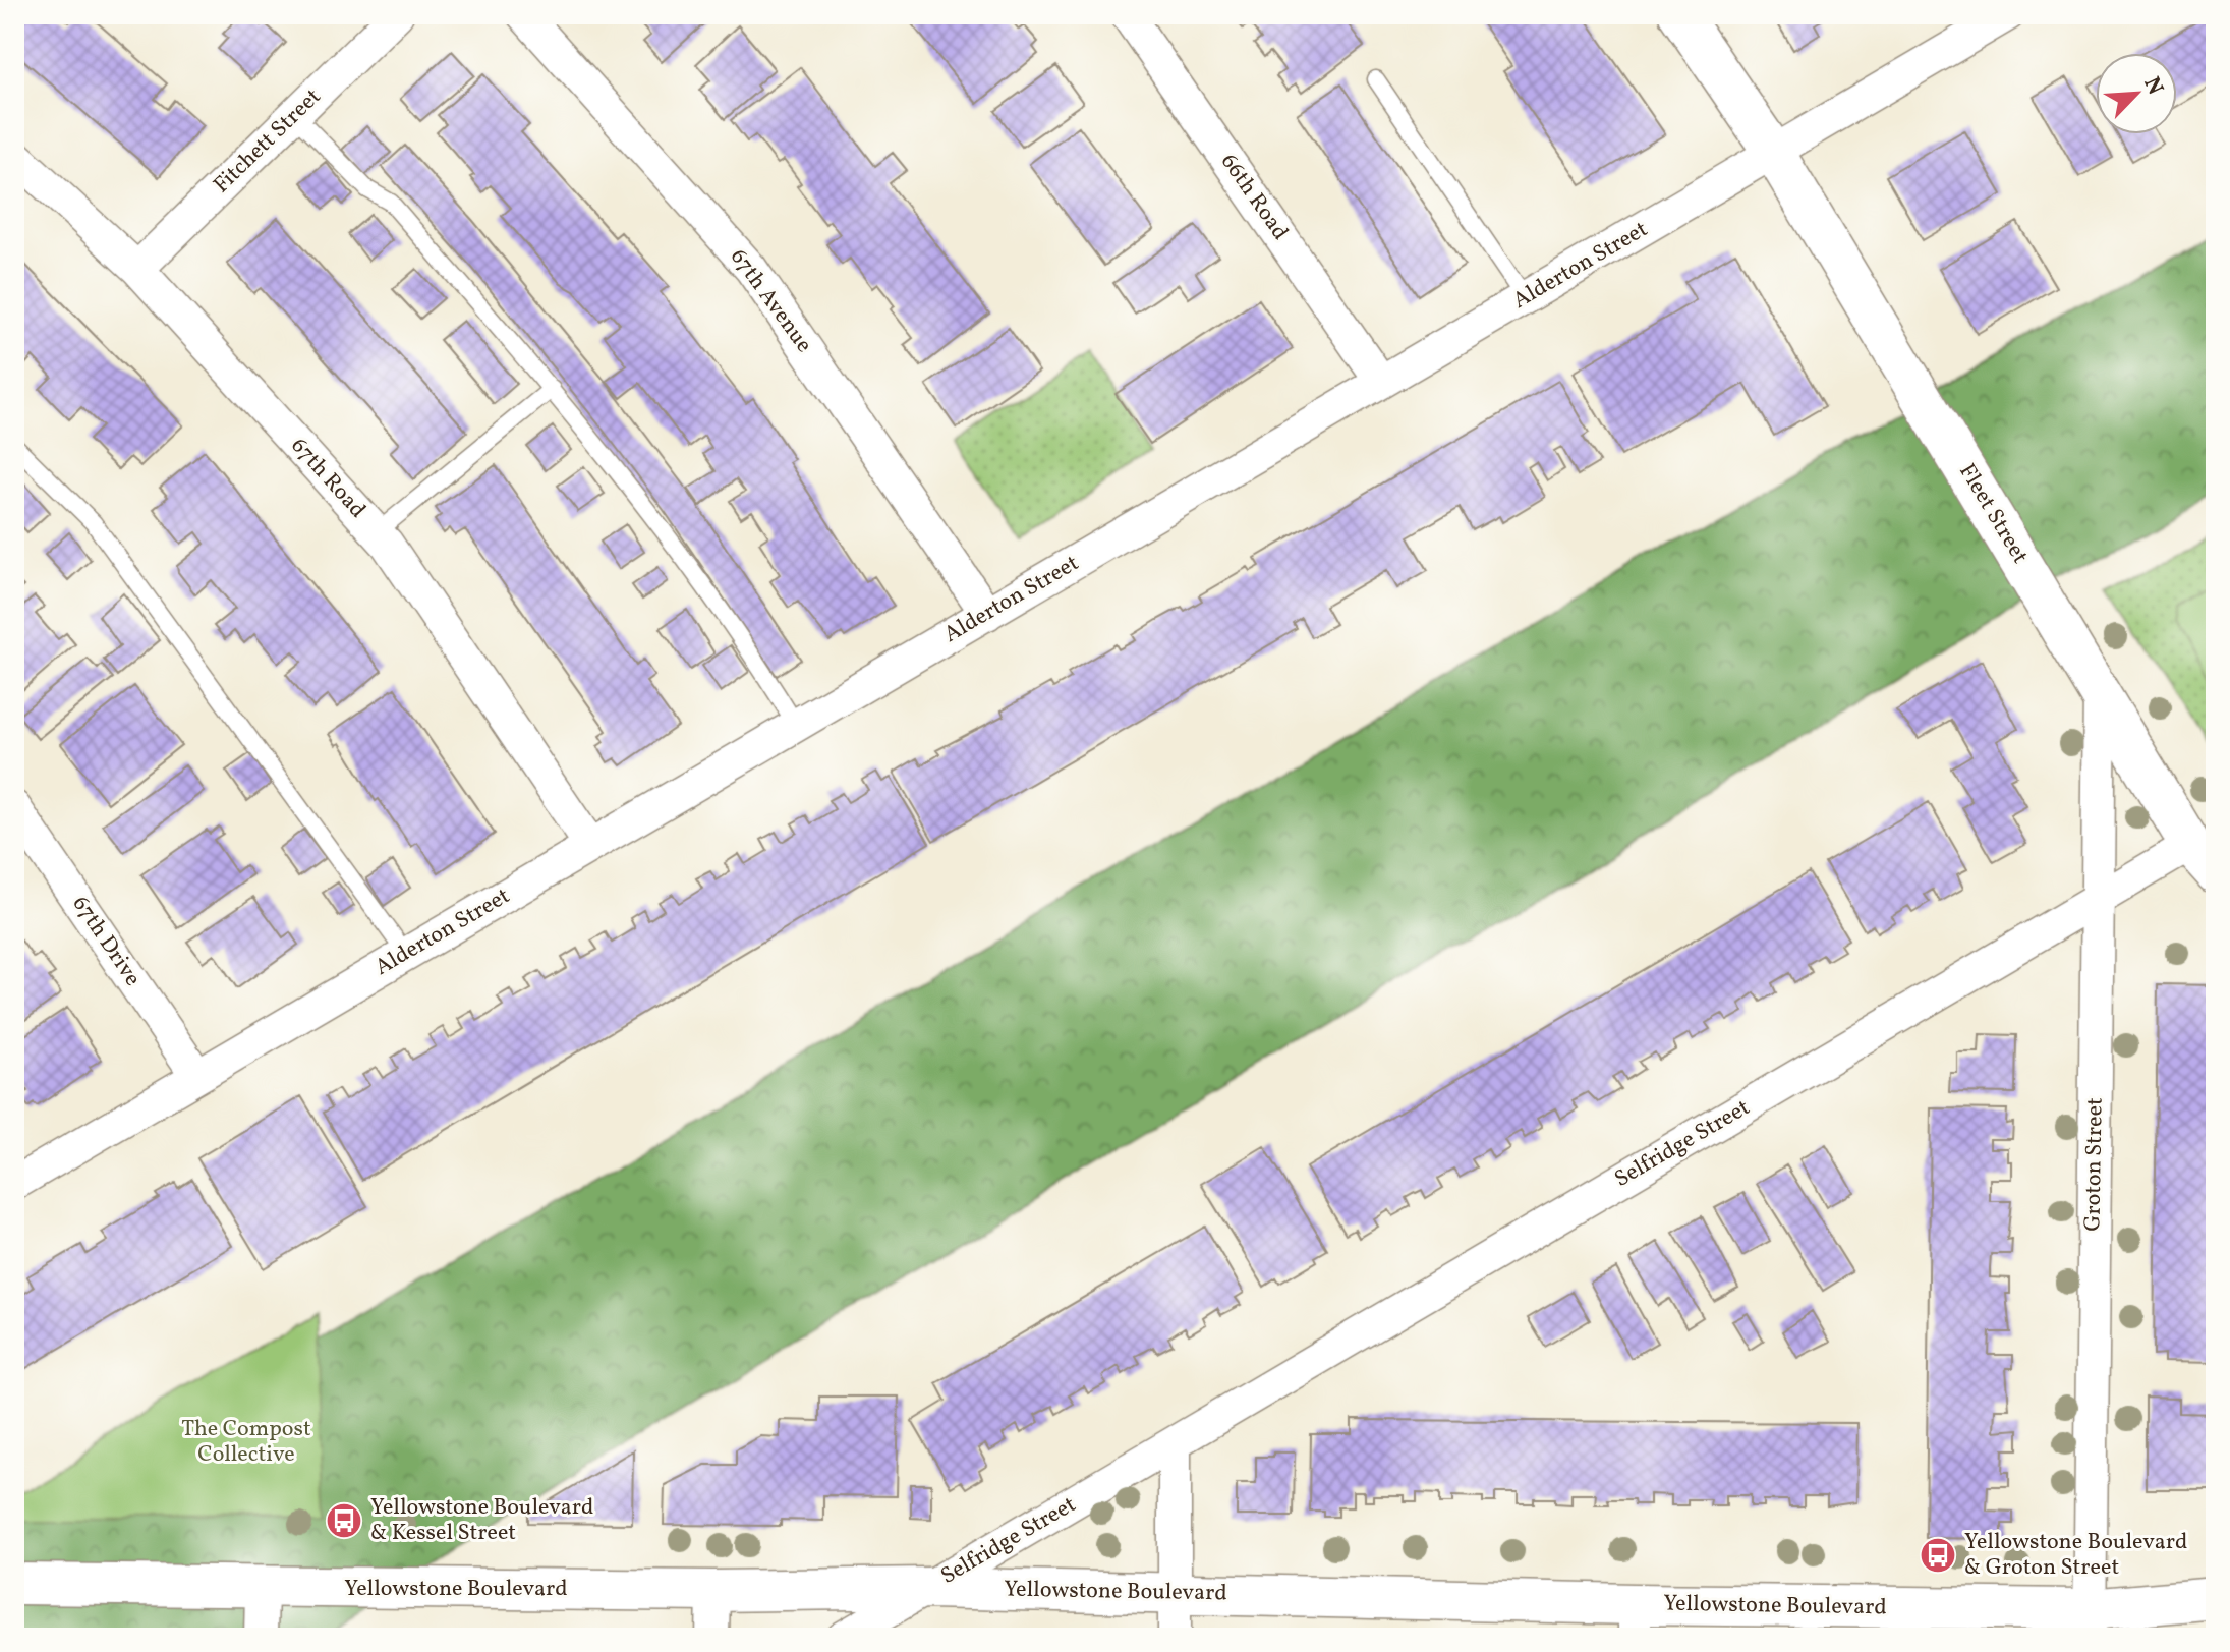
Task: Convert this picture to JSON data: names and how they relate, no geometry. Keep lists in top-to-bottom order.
{
  "streets": {
    "street": [
      "Fitchett Street",
      "66th Road",
      "Alderton Street",
      "67th Avenue",
      "67th Road",
      "Fleet Street",
      "67th Drive",
      "Selfridge Street",
      "Groton Street",
      "Yellowstone Boulevard"
    ]
  },
  "crossings": [
    ["Fitchett Street", "67th Road"],
    ["66th Road", "Alderton Street"],
    ["Alderton Street", "67th Avenue"],
    ["Alderton Street", "67th Road"],
    ["Alderton Street", "Fleet Street"],
    ["Alderton Street", "67th Drive"],
    ["Fleet Street", "Selfridge Street"],
    ["Fleet Street", "Groton Street"],
    ["Selfridge Street", "Groton Street"],
    ["Selfridge Street", "Yellowstone Boulevard"],
    ["Groton Street", "Yellowstone Boulevard"]
  ],
  "parks": ["The Compost Collective"],
  "places": {
    "bus stop": ["Yellowstone Boulevard & Kessel Street", "Yellowstone Boulevard & Groton Street"]
  },
  "north": "top right"
}
